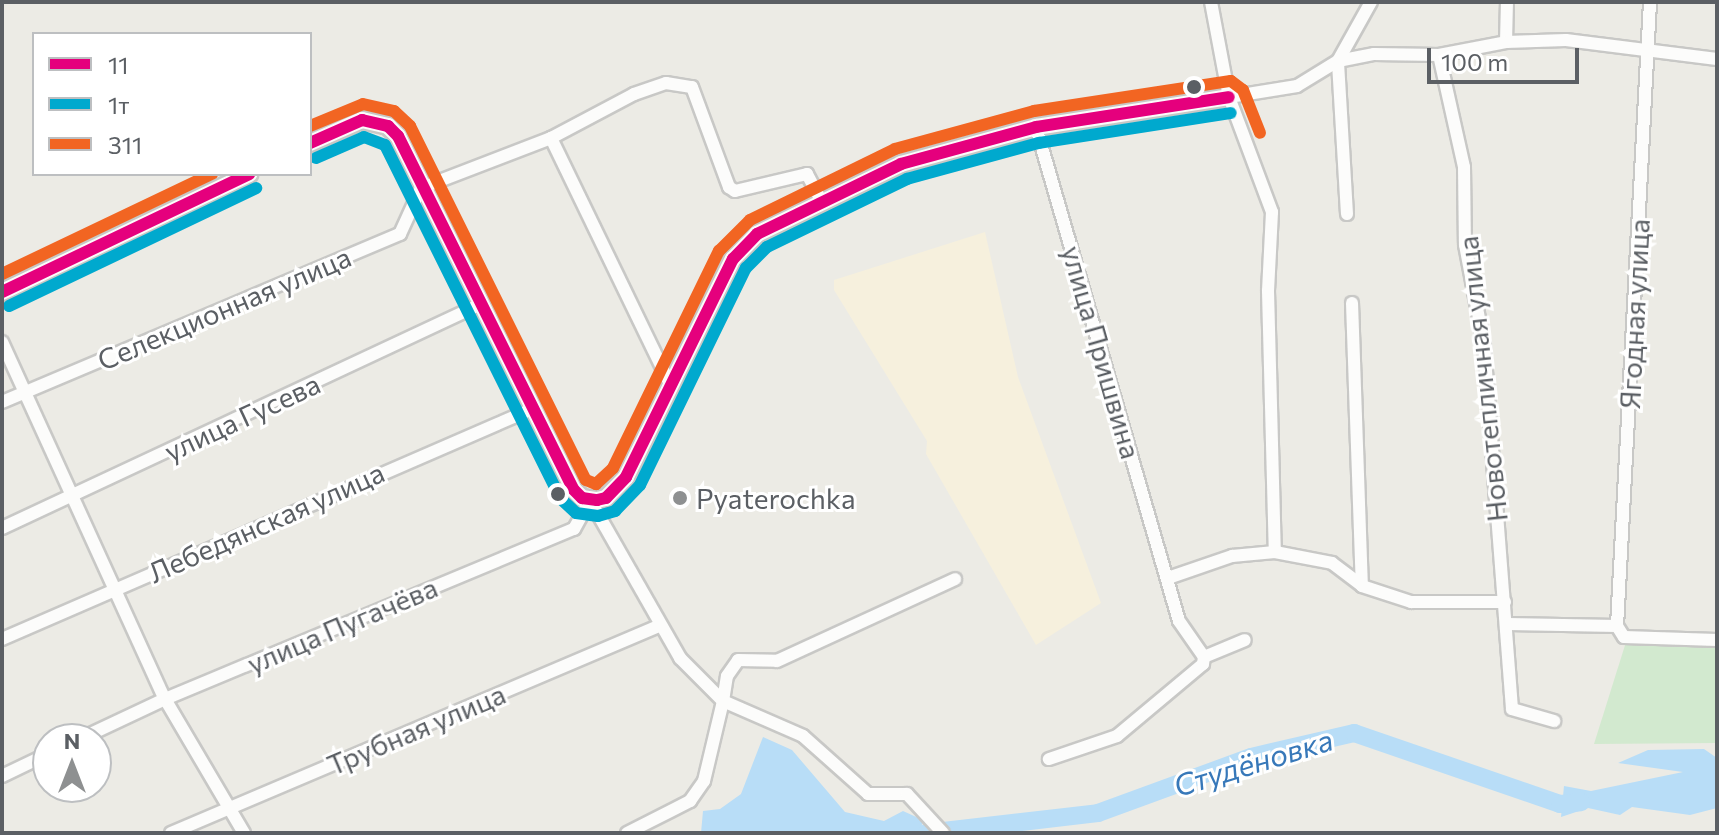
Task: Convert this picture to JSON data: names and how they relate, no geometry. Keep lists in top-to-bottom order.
{
  "streets": {
    "street": [
      "Селекционная улица",
      "Ягодная улица",
      "улица Пришвина",
      "Новотепличная улица",
      "улица Гусева",
      "Лебедянская улица",
      "улица Пугачёва",
      "Трубная улица"
    ]
  },
  "water": ["Студёновка"],
  "places": ["Pyaterochka"],
  "lines": ["transit line 311", "transit line 11", "transit line 1т"],
  "legend": ["11", "1т", "311"],
  "scale_bar": "100 m",
  "north": "top"
}
